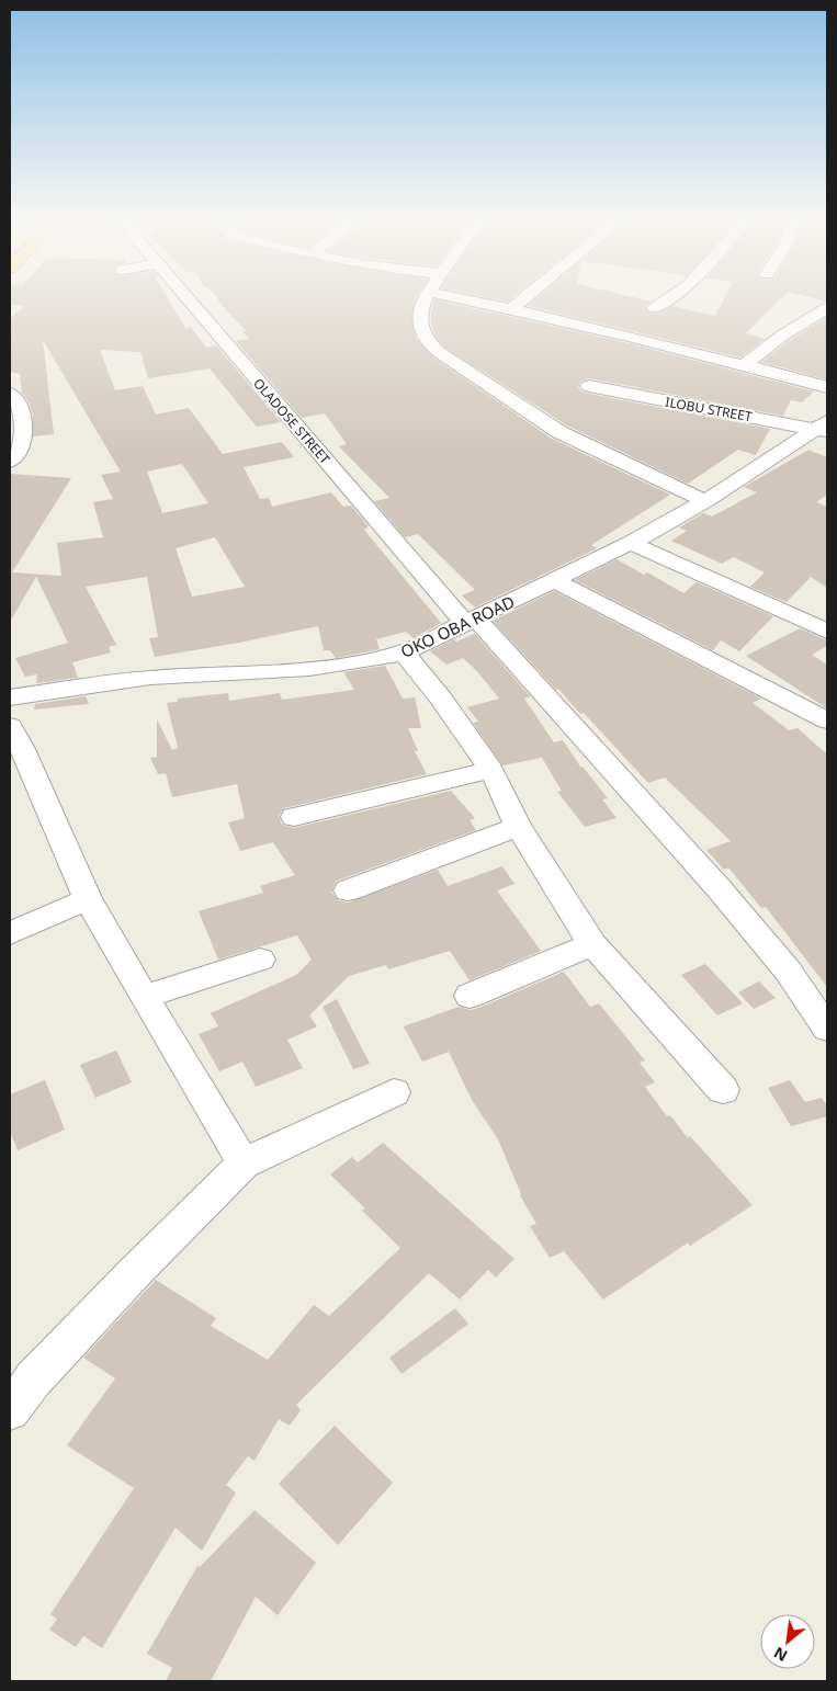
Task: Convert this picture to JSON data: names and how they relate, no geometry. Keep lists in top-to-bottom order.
{
  "streets": {
    "street": ["ILOBU STREET", "OLADOSE STREET", "OKO OBA ROAD"]
  },
  "crossings": [
    ["ILOBU STREET", "OKO OBA ROAD"],
    ["OLADOSE STREET", "OKO OBA ROAD"]
  ],
  "north": "bottom left"
}
